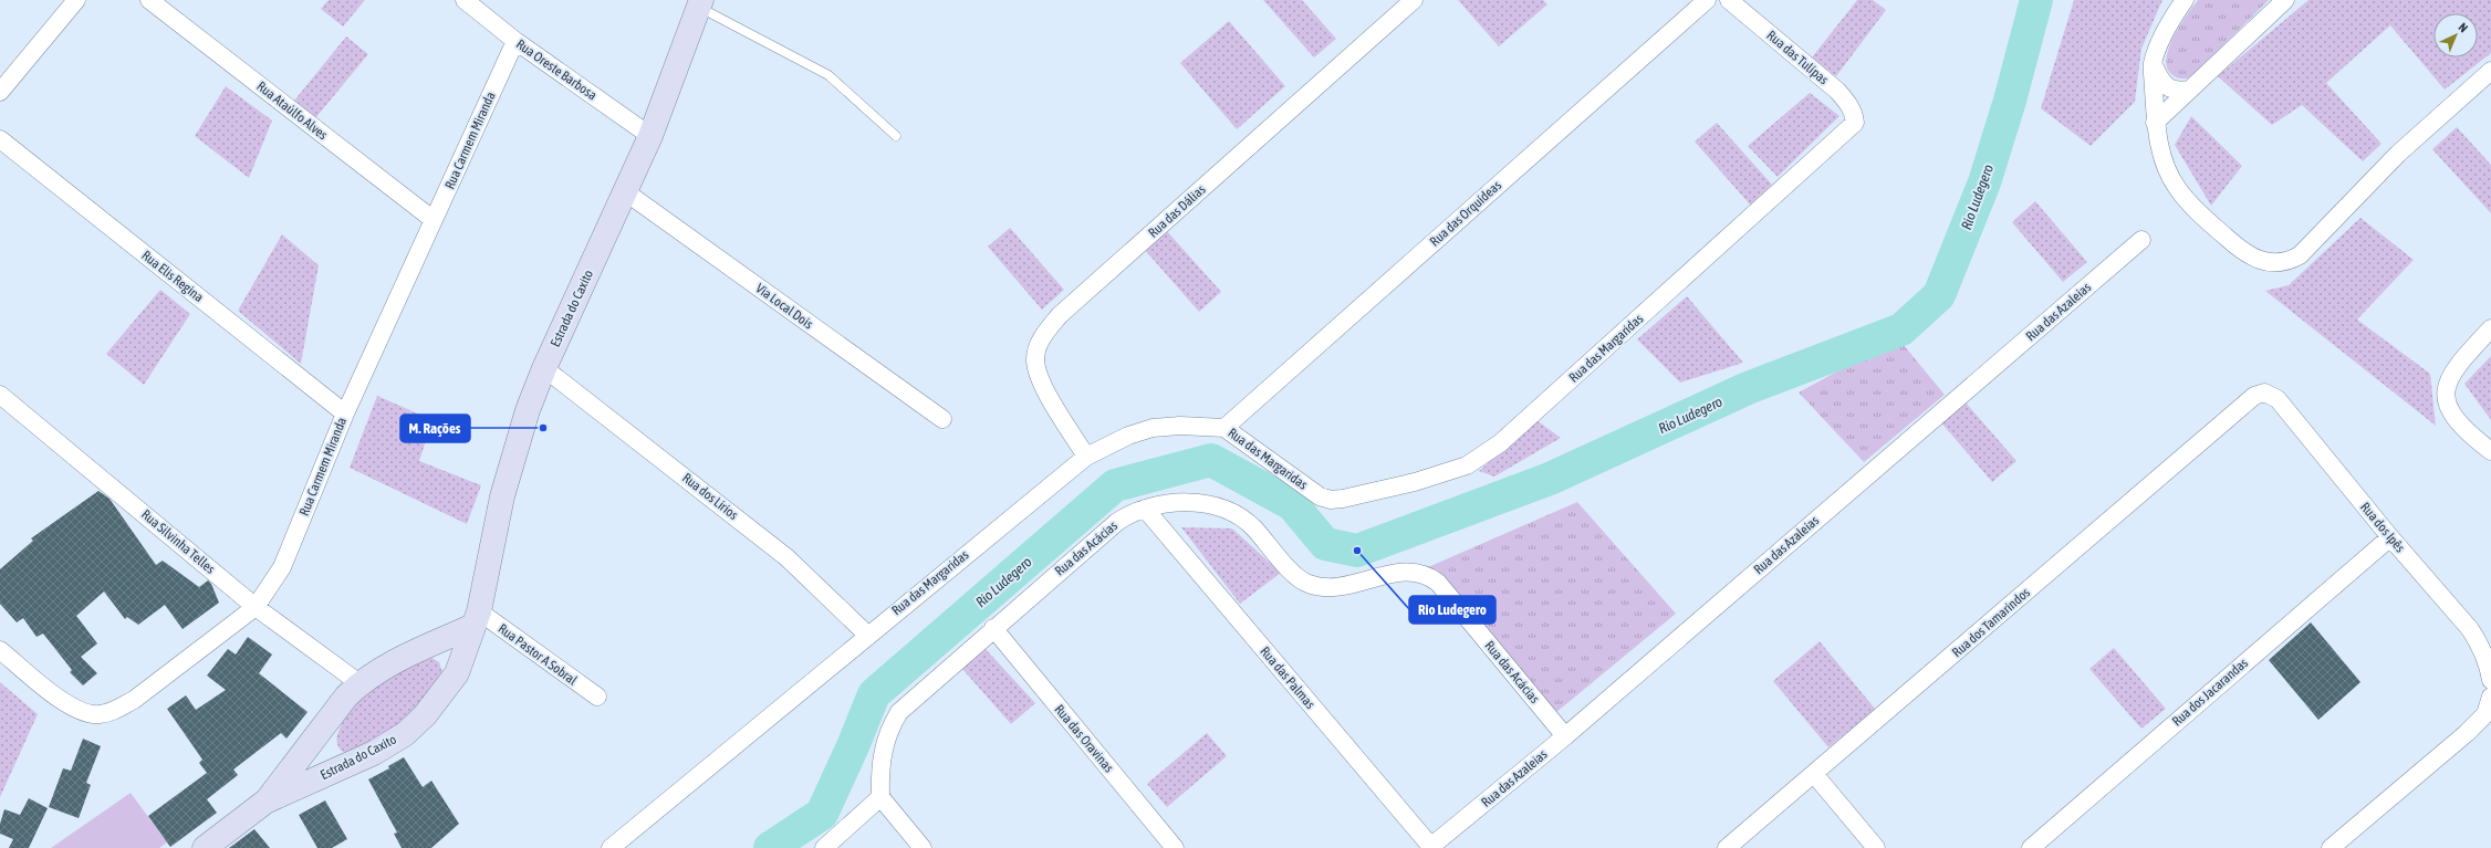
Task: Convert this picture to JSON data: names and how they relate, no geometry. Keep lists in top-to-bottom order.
{
  "streets": {
    "main road": ["Estrada do Caxito"],
    "street": [
      "Rua das Tulípas",
      "Rua Oreste Barbosa",
      "Rua Ataúlfo Alves",
      "Rua Carmem Miranda",
      "Rua das Dálias",
      "Rua das Orquídeas",
      "Rua Elis Regina",
      "Via Local Dois",
      "Rua das Azaleias",
      "Rua das Margaridas",
      "Rua dos Lírios",
      "Rua dos Ipês",
      "Rua Silvinha Telles",
      "Rua das Acácias",
      "Rua dos Tamarindos",
      "Rua Pastor A Sobral",
      "Rua das Palmas",
      "Rua dos Jacarandas",
      "Rua das Oravinas"
    ]
  },
  "crossings": [
    ["Rua das Tulípas", "Rua das Margaridas"],
    ["Rua Oreste Barbosa", "Rua Carmem Miranda"],
    ["Rua Oreste Barbosa", "Estrada do Caxito"],
    ["Rua Ataúlfo Alves", "Rua Carmem Miranda"],
    ["Rua Carmem Miranda", "Rua Elis Regina"],
    ["Rua Carmem Miranda", "Rua Silvinha Telles"],
    ["Rua das Dálias", "Rua das Margaridas"],
    ["Rua das Orquídeas", "Rua das Margaridas"],
    ["Via Local Dois", "Estrada do Caxito"],
    ["Estrada do Caxito", "Rua dos Lírios"],
    ["Estrada do Caxito", "Rua Silvinha Telles"],
    ["Estrada do Caxito", "Rua Pastor A Sobral"],
    ["Rua das Azaleias", "Rua das Acácias"],
    ["Rua das Azaleias", "Rua das Palmas"],
    ["Rua das Margaridas", "Rua dos Lírios"],
    ["Rua dos Ipês", "Rua dos Tamarindos"],
    ["Rua dos Ipês", "Rua dos Jacarandas"],
    ["Rua das Acácias", "Rua das Palmas"],
    ["Rua das Acácias", "Rua das Oravinas"]
  ],
  "water": ["Rio Ludegero"],
  "places": ["M. Rações", "Rio Ludegero"],
  "north": "top right"
}
